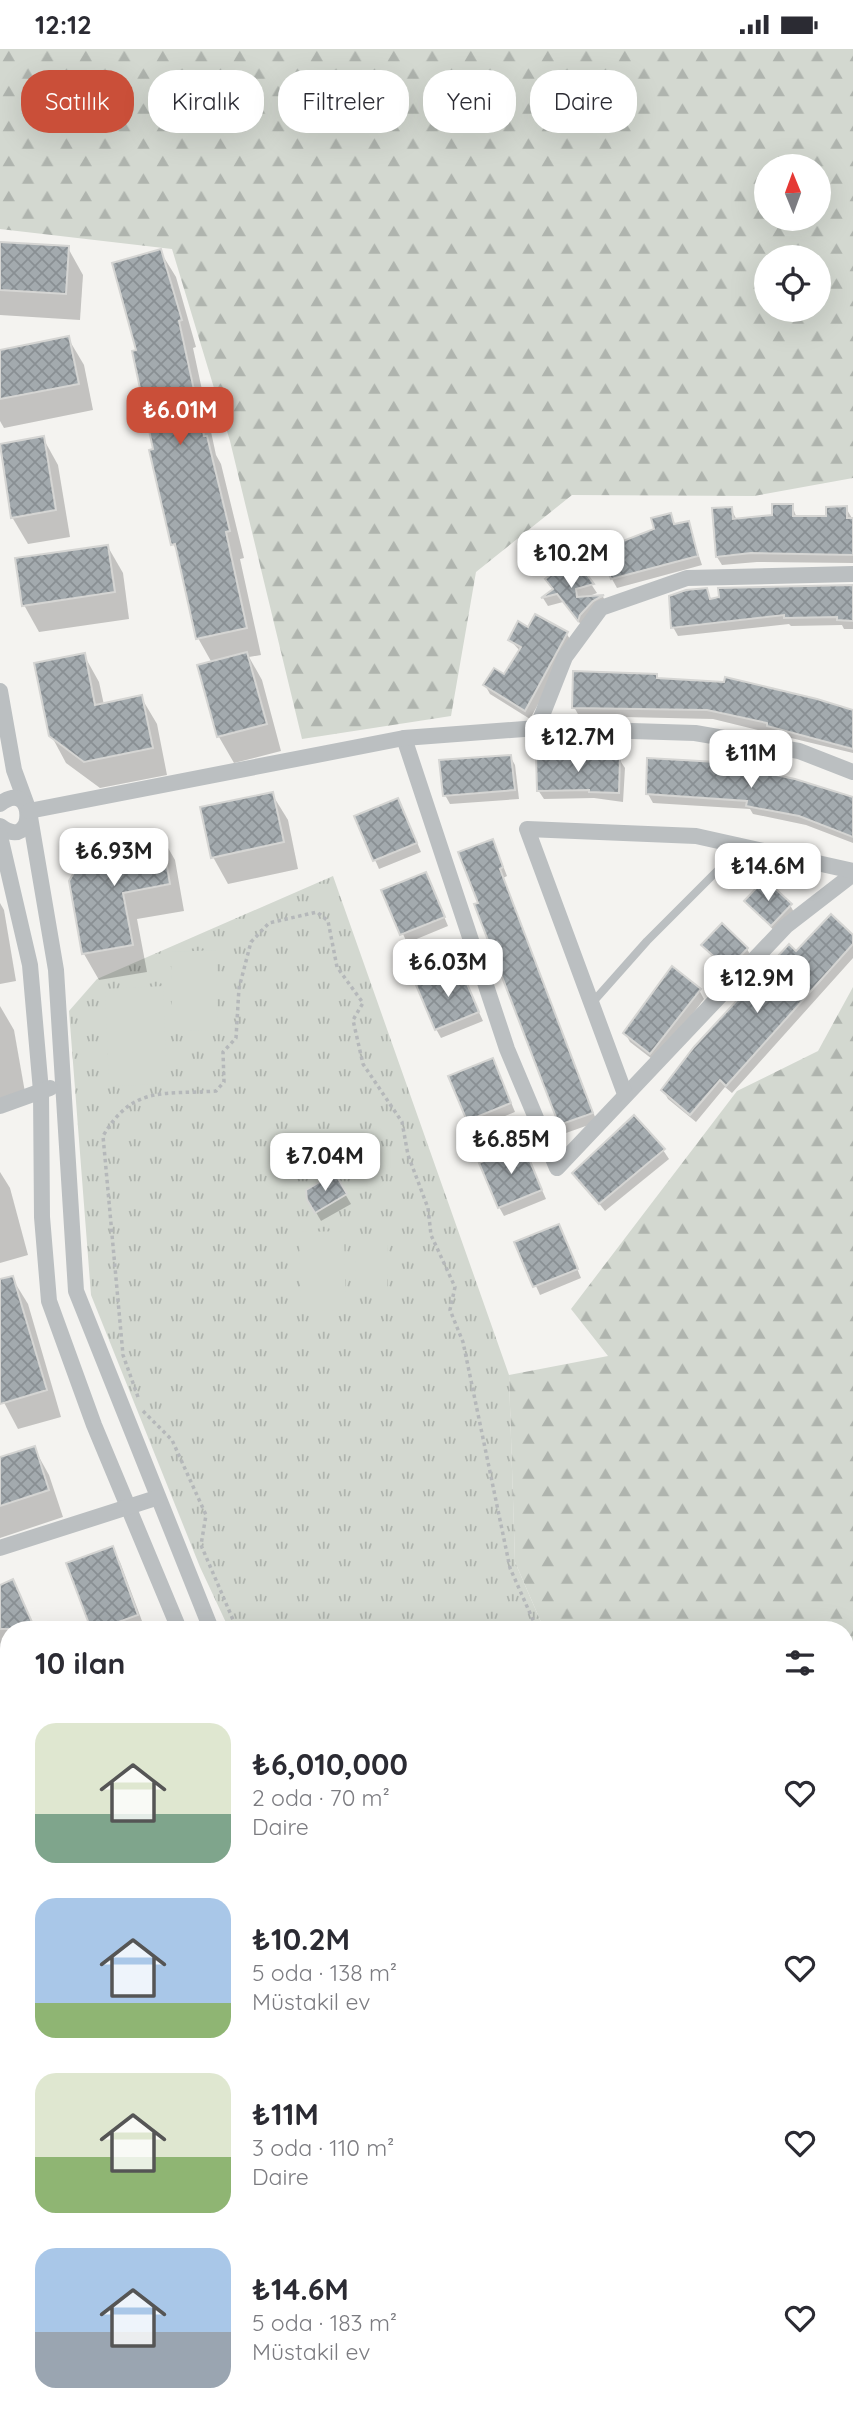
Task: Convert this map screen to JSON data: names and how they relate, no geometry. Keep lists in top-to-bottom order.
{
  "north": "top",
  "page": {
    "status": "12:12",
    "chip": [
      "Satılık",
      "Kiralık",
      "Filtreler",
      "Yeni",
      "Daire"
    ],
    "price": [
      "₺6.01M",
      "₺10.2M",
      "₺12.7M",
      "₺11M",
      "₺6.93M",
      "₺14.6M",
      "₺6.03M",
      "₺12.9M",
      "₺6.85M",
      "₺7.04M"
    ],
    "heading": "10 ilan",
    "list": [
      {
        "name": "₺6,010,000",
        "note": "2 oda · 70 m² · Daire"
      },
      {
        "name": "₺10.2M",
        "note": "5 oda · 138 m² · Müstakil ev"
      },
      {
        "name": "₺11M",
        "note": "3 oda · 110 m² · Daire"
      },
      {
        "name": "₺14.6M",
        "note": "5 oda · 183 m² · Müstakil ev"
      }
    ]
  }
}
